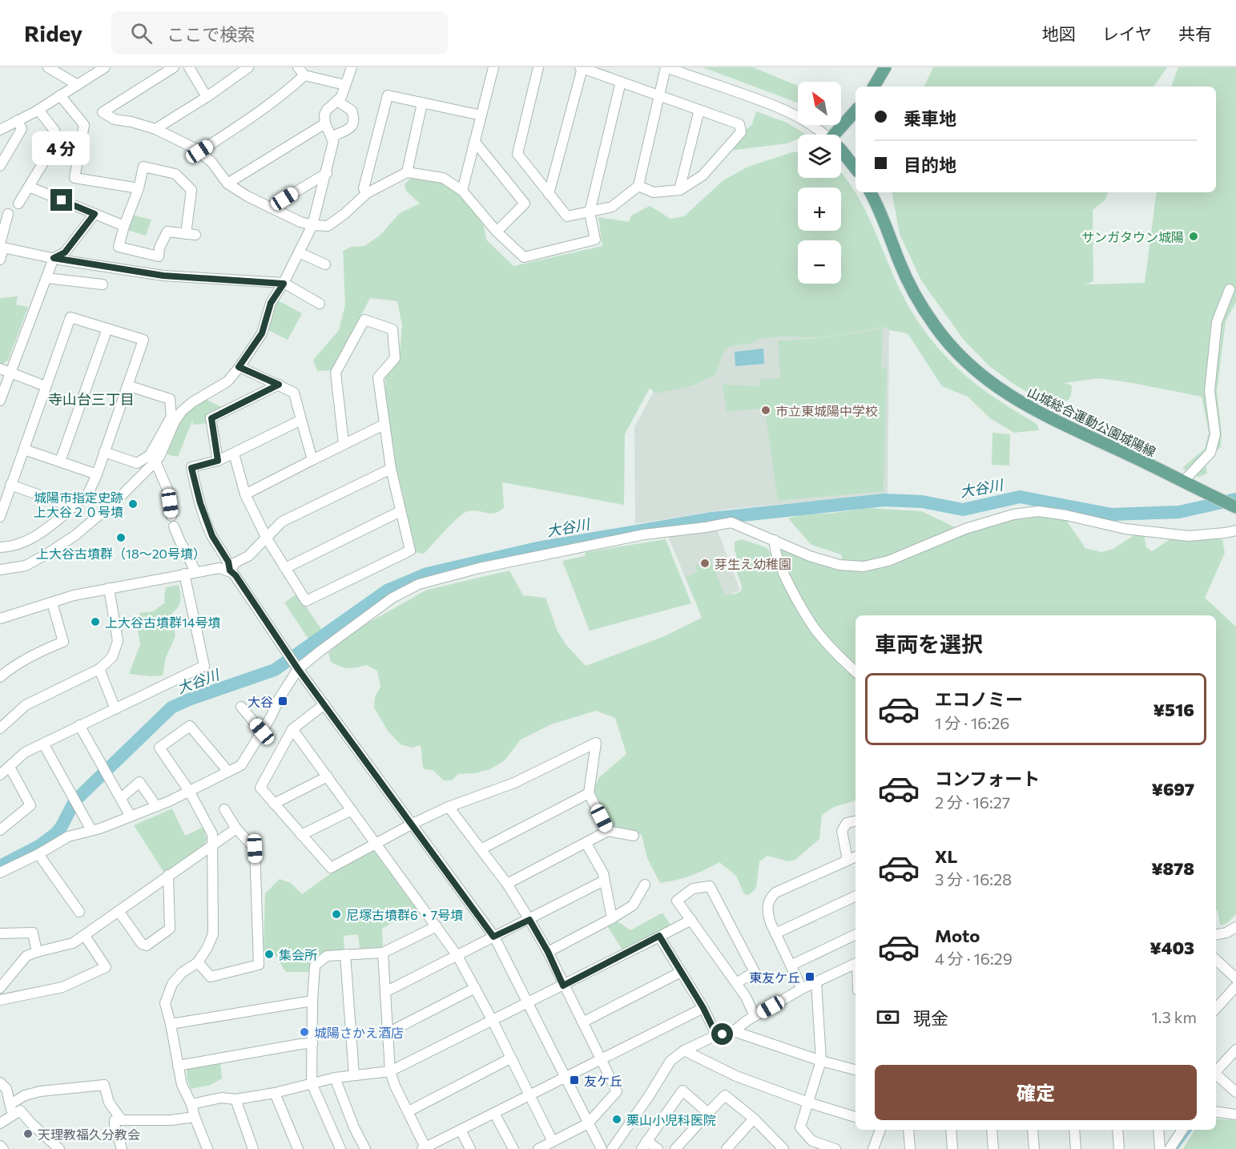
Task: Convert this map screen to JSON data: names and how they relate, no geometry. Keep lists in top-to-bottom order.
{
  "streets": {
    "main road": ["山城総合運動公園城陽線"]
  },
  "districts": ["寺山台三丁目"],
  "water": ["大谷川"],
  "places": {
    "other": [
      "サンガタウン城陽",
      "市立東城陽中学校",
      "城陽市指定史跡 上大谷２０号墳",
      "上大谷古墳群（18～20号墳）",
      "芽生え幼稚園",
      "上大谷古墳群14号墳",
      "尼塚古墳群6・7号墳",
      "集会所",
      "城陽さかえ酒店",
      "栗山小児科医院",
      "天理教福久分教会"
    ],
    "transit": ["大谷", "東友ケ丘", "友ケ丘"]
  },
  "north": "top left",
  "page": {
    "header": "Ridey",
    "search": "ここで検索",
    "nav": ["地図", "レイヤ", "共有"],
    "map_buttons": ["+", "−"],
    "banner": ["乗車地", "目的地"],
    "bubble": "4 分",
    "heading": "車両を選択",
    "list": [
      {
        "name": "エコノミー",
        "note": "1 分 · 16:26",
        "value": "¥516"
      },
      {
        "name": "コンフォート",
        "note": "2 分 · 16:27",
        "value": "¥697"
      },
      {
        "name": "XL",
        "note": "3 分 · 16:28",
        "value": "¥878"
      },
      {
        "name": "Moto",
        "note": "4 分 · 16:29",
        "value": "¥403"
      }
    ],
    "pay": ["現金", "1.3 km"],
    "buttons": "確定"
  }
}
